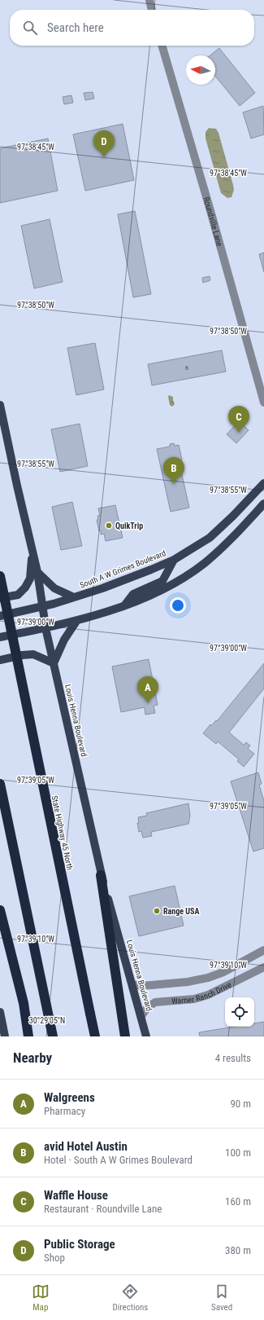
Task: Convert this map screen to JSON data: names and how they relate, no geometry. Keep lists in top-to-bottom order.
{
  "streets": {
    "highway": ["State Highway 45 North"],
    "main road": ["South A W Grimes Boulevard", "Louis Henna Boulevard"],
    "street": ["Roundville Lane", "Warner Ranch Drive"]
  },
  "crossings": [
    ["South A W Grimes Boulevard", "Louis Henna Boulevard"],
    ["Louis Henna Boulevard", "Warner Ranch Drive"]
  ],
  "places": ["QuikTrip", "Range USA"],
  "house_numbers": ["6"],
  "north": "left",
  "page": {
    "search": "Search here",
    "pins": [
      "D",
      "C",
      "B",
      "A"
    ],
    "heading": ["Nearby", "4 results"],
    "list": [
      {
        "mark": "A",
        "name": "Walgreens",
        "note": "Pharmacy",
        "value": "90 m"
      },
      {
        "mark": "B",
        "name": "avid Hotel Austin",
        "note": "Hotel · South A W Grimes Boulevard",
        "value": "100 m"
      },
      {
        "mark": "C",
        "name": "Waffle House",
        "note": "Restaurant · Roundville Lane",
        "value": "160 m"
      },
      {
        "mark": "D",
        "name": "Public Storage",
        "note": "Shop",
        "value": "380 m"
      }
    ],
    "nav": ["Map", "Directions", "Saved"]
  },
  "coordinates": [
    "97°38'45\"W",
    "97°38'50\"W",
    "97°38'55\"W",
    "97°39'00\"W",
    "97°39'05\"W",
    "97°39'10\"W",
    "30°29'05\"N"
  ]
}
